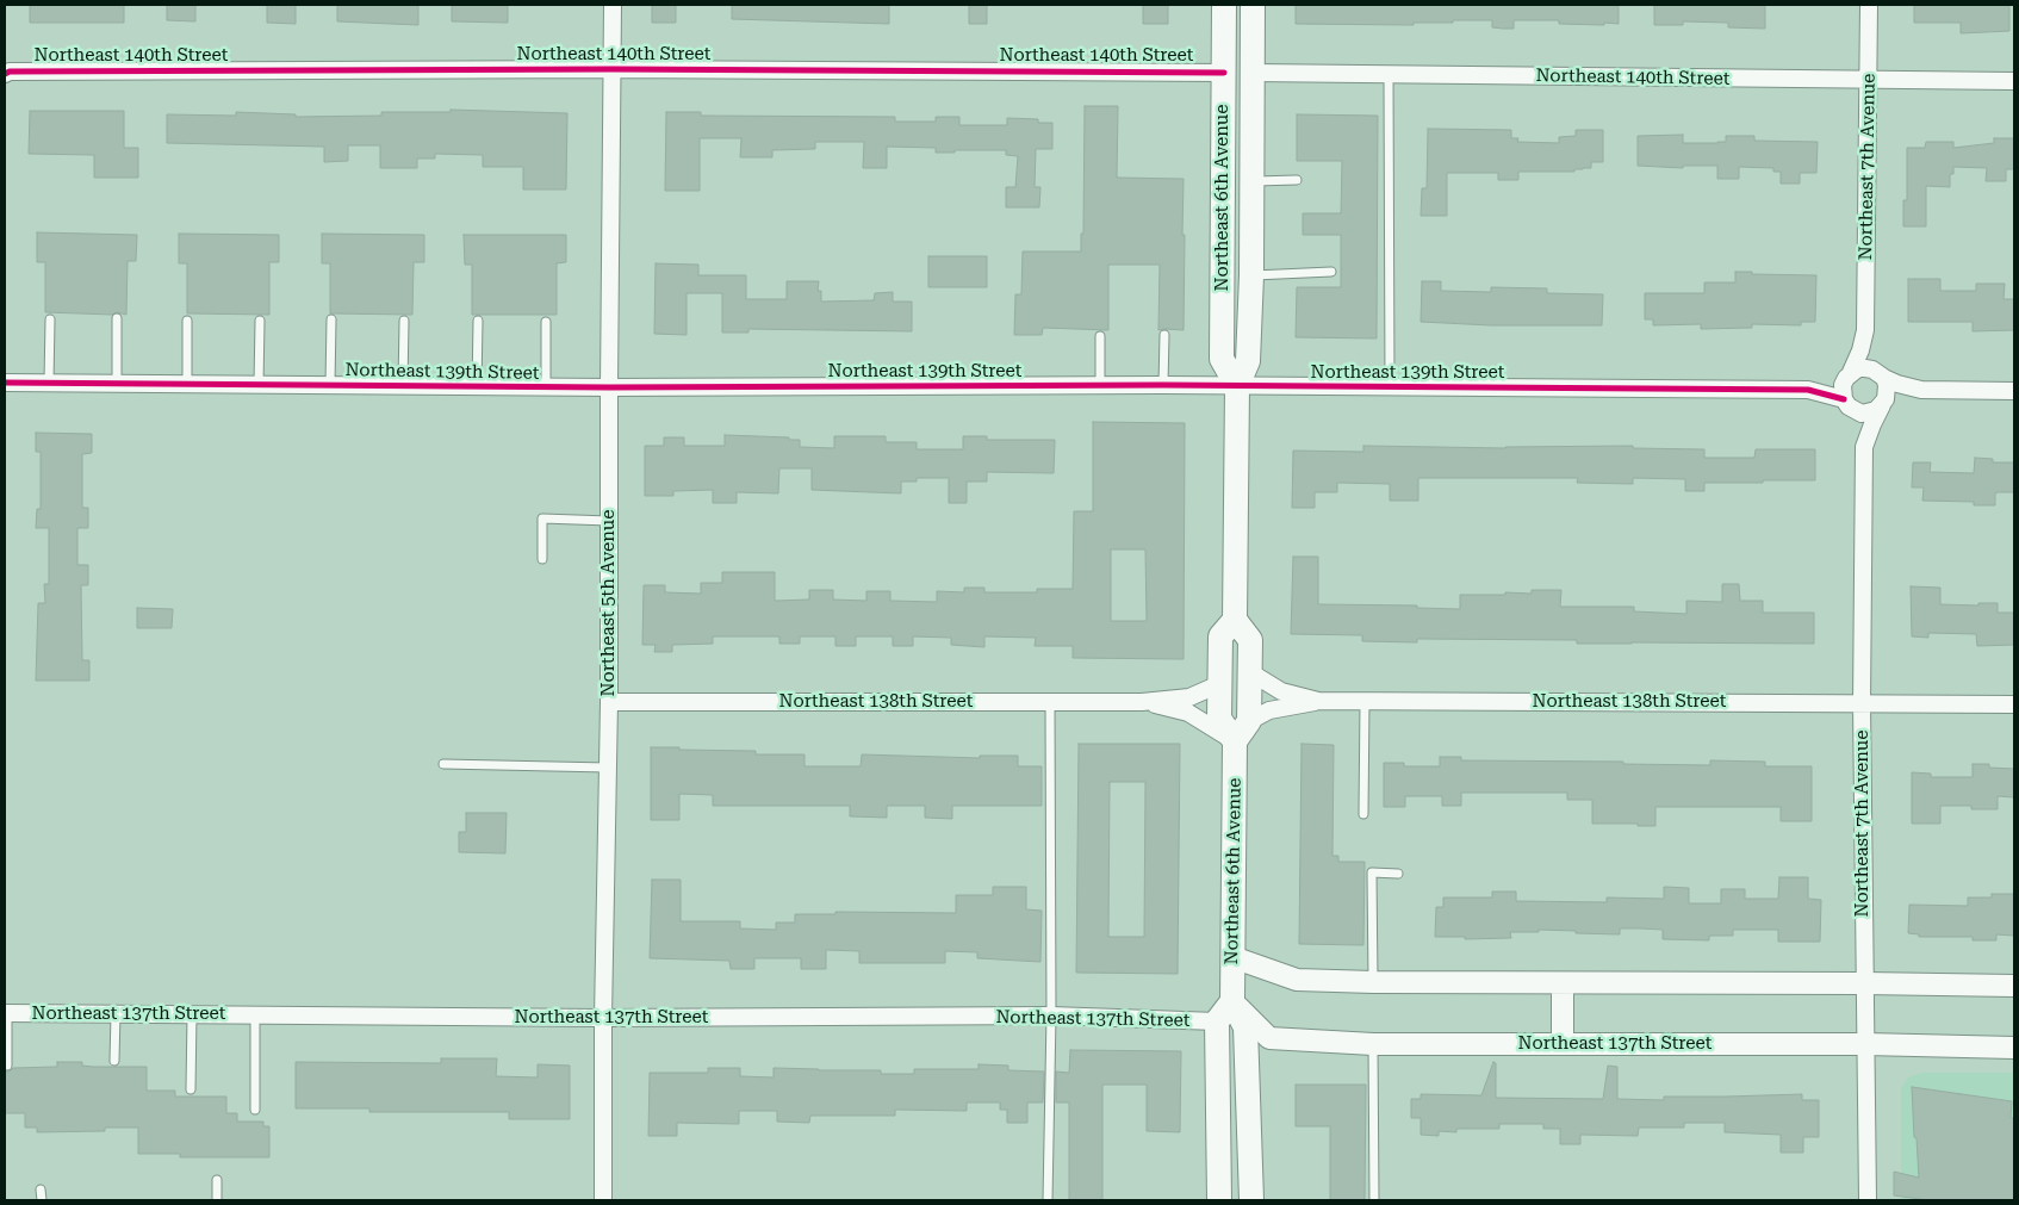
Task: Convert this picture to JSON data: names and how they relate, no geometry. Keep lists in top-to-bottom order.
{
  "streets": {
    "main road": ["Northeast 6th Avenue"],
    "street": [
      "Northeast 140th Street",
      "Northeast 7th Avenue",
      "Northeast 139th Street",
      "Northeast 5th Avenue",
      "Northeast 138th Street",
      "Northeast 137th Street"
    ]
  },
  "crossings": [
    ["Northeast 140th Street", "Northeast 7th Avenue"],
    ["Northeast 140th Street", "Northeast 6th Avenue"],
    ["Northeast 140th Street", "Northeast 5th Avenue"],
    ["Northeast 7th Avenue", "Northeast 139th Street"],
    ["Northeast 7th Avenue", "Northeast 138th Street"],
    ["Northeast 7th Avenue", "Northeast 137th Street"],
    ["Northeast 6th Avenue", "Northeast 139th Street"],
    ["Northeast 6th Avenue", "Northeast 138th Street"],
    ["Northeast 6th Avenue", "Northeast 137th Street"],
    ["Northeast 139th Street", "Northeast 5th Avenue"],
    ["Northeast 5th Avenue", "Northeast 138th Street"],
    ["Northeast 5th Avenue", "Northeast 137th Street"]
  ]
}
